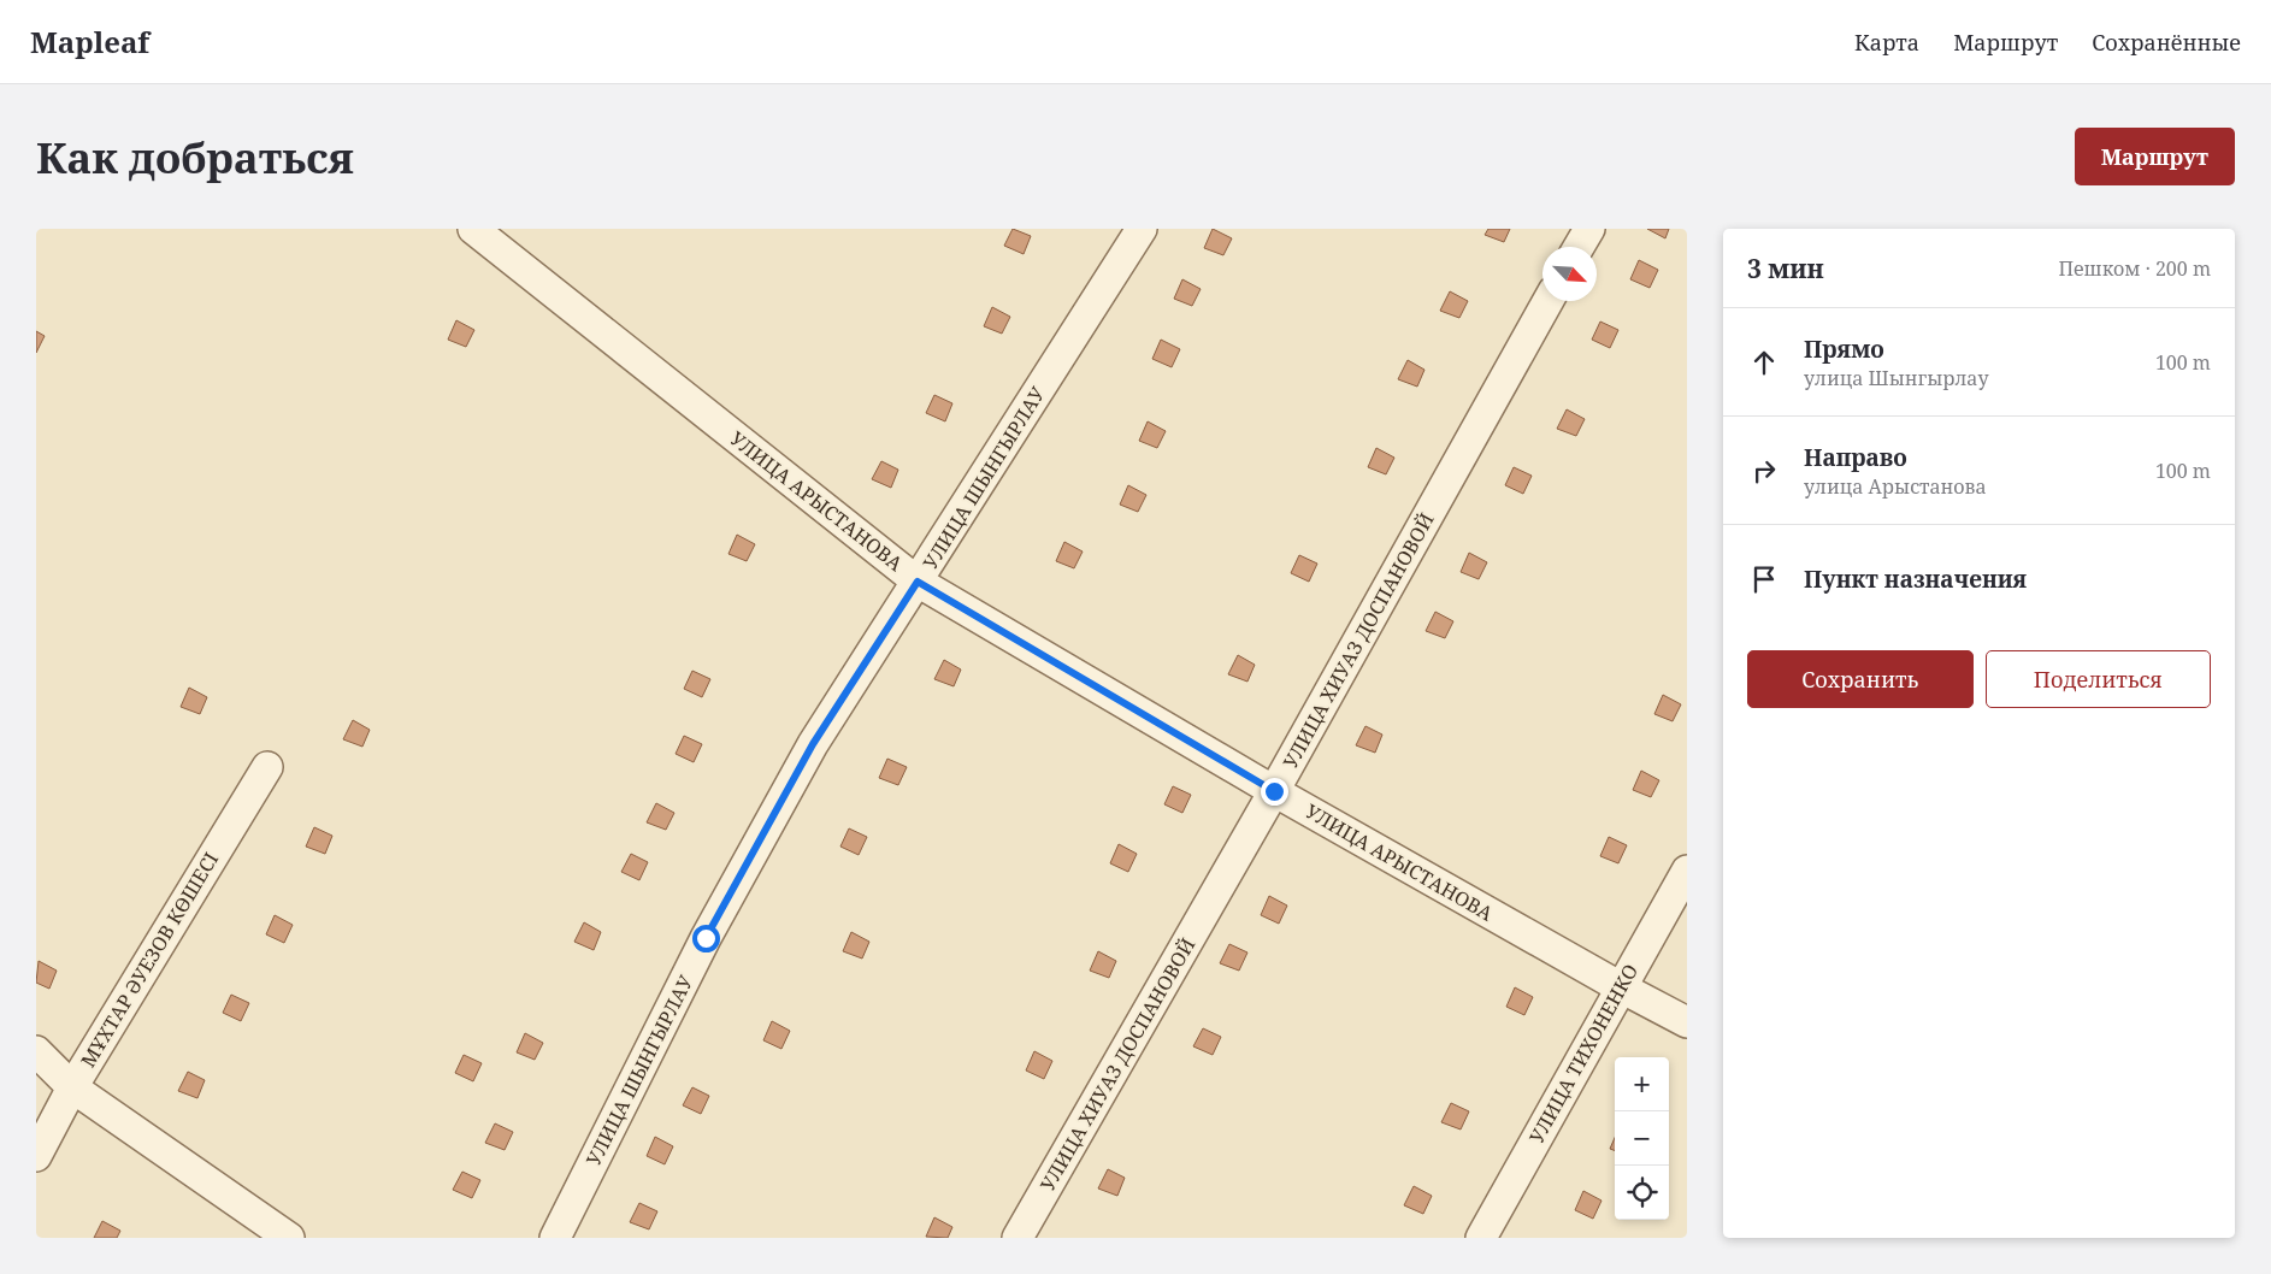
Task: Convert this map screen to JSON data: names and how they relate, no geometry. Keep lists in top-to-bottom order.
{
  "streets": {
    "street": [
      "УЛИЦА ШЫНГЫРЛАУ",
      "УЛИЦА АРЫСТАНОВА",
      "УЛИЦА ХИУАЗ ДОСПАНОВОЙ",
      "МҰХТАР ӘУЕЗОВ КӨШЕСІ",
      "УЛИЦА ТИХОНЕНКО"
    ]
  },
  "crossings": [
    ["УЛИЦА ШЫНГЫРЛАУ", "УЛИЦА АРЫСТАНОВА"],
    ["УЛИЦА АРЫСТАНОВА", "УЛИЦА ХИУАЗ ДОСПАНОВОЙ"],
    ["УЛИЦА АРЫСТАНОВА", "УЛИЦА ТИХОНЕНКО"]
  ],
  "north": "bottom right",
  "page": {
    "header": "Mapleaf",
    "nav": ["Карта", "Маршрут", "Сохранённые"],
    "buttons": [
      "Маршрут",
      ["Сохранить", "Поделиться"]
    ],
    "title": "Как добраться",
    "heading": ["3 мин", "Пешком · 200 m"],
    "list": [
      ["Прямо", "улица Шынгырлау", "100 m"],
      ["Направо", "улица Арыстанова", "100 m"],
      "Пункт назначения"
    ],
    "map_buttons": ["+", "−"]
  }
}
